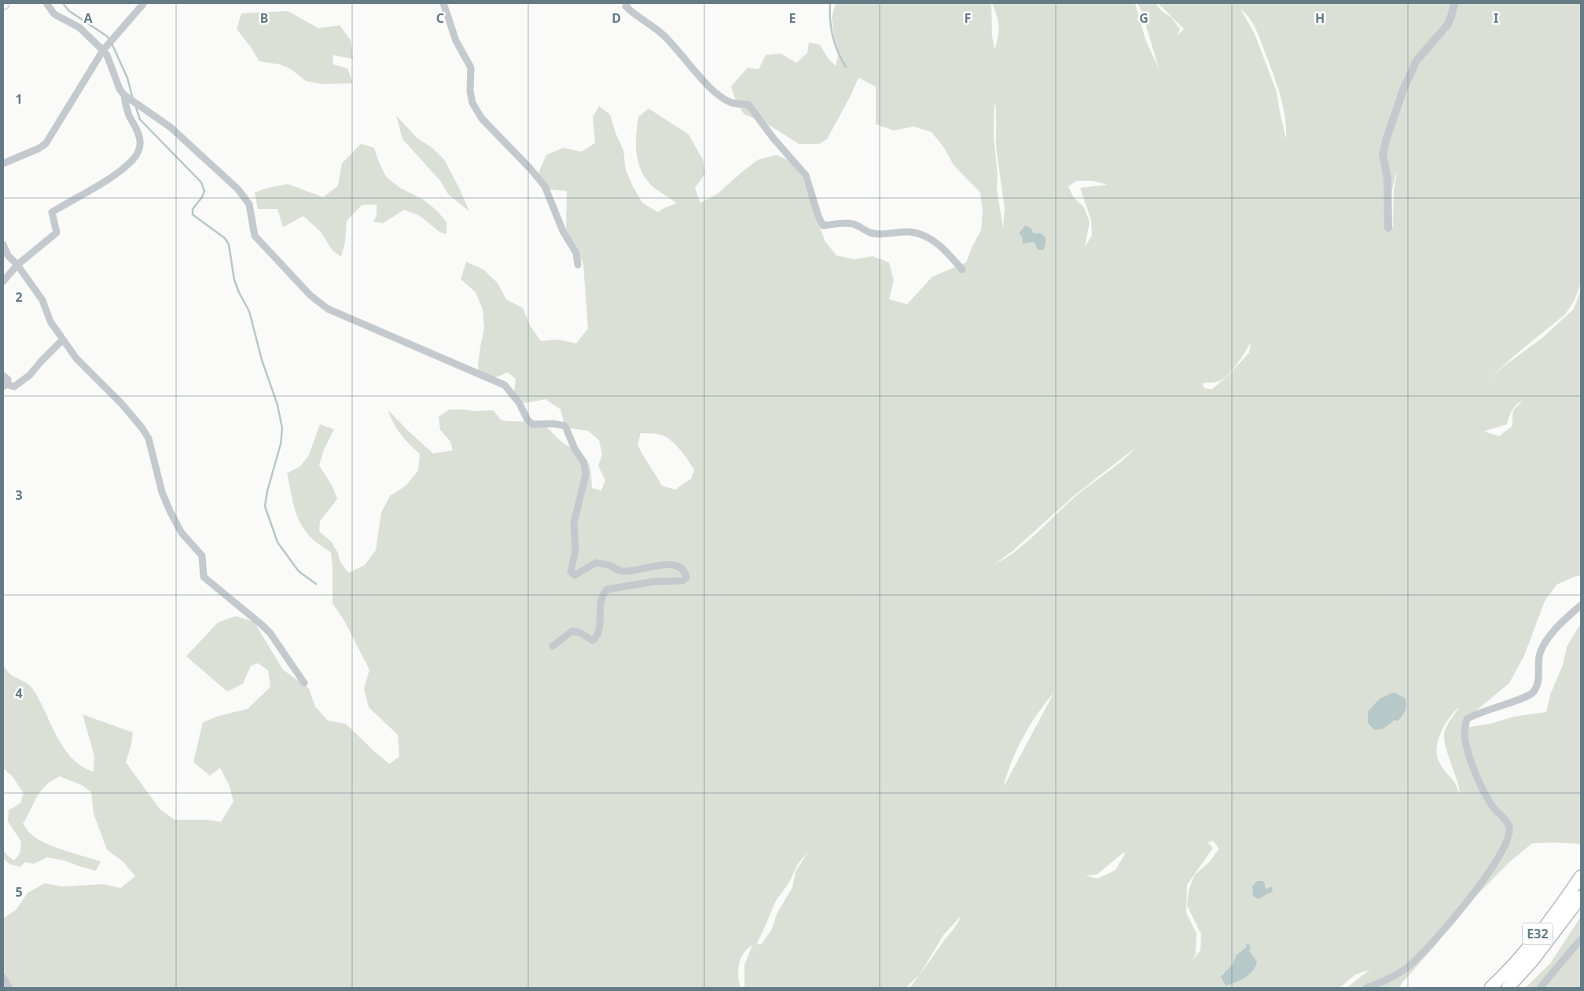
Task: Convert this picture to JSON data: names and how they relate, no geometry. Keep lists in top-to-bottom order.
{
  "streets": {
    "highway": ["E32"]
  },
  "grid": {
    "columns": [
      "A",
      "B",
      "C",
      "D",
      "E",
      "F",
      "G",
      "H",
      "I"
    ],
    "rows": [
      "1",
      "2",
      "3",
      "4",
      "5"
    ]
  }
}
